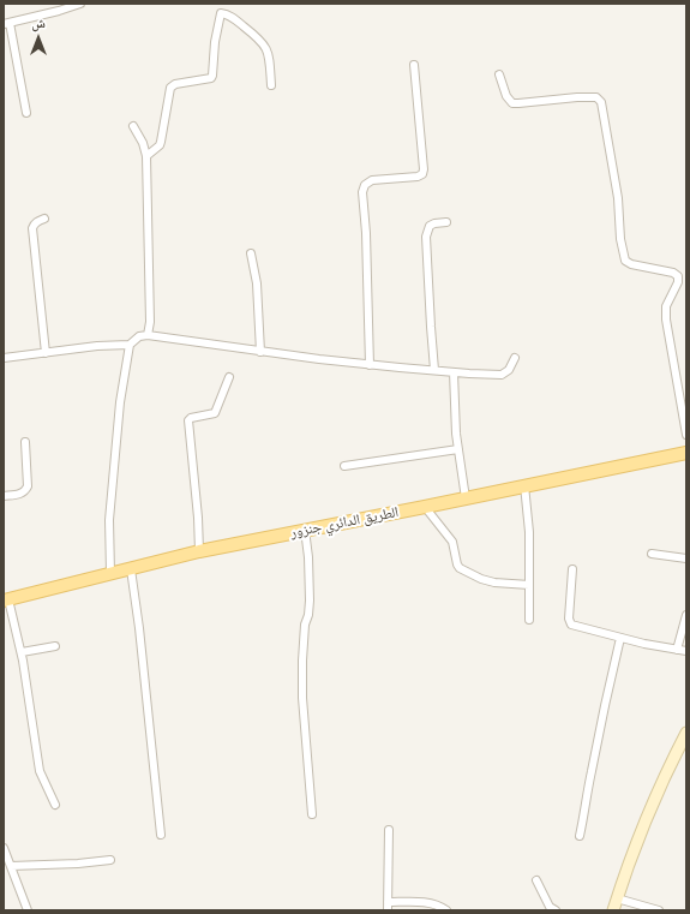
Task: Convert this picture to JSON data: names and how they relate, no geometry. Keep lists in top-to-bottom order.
{
  "streets": {
    "main road": ["الطريق الدائري جنزور"]
  },
  "north": "top"
}
